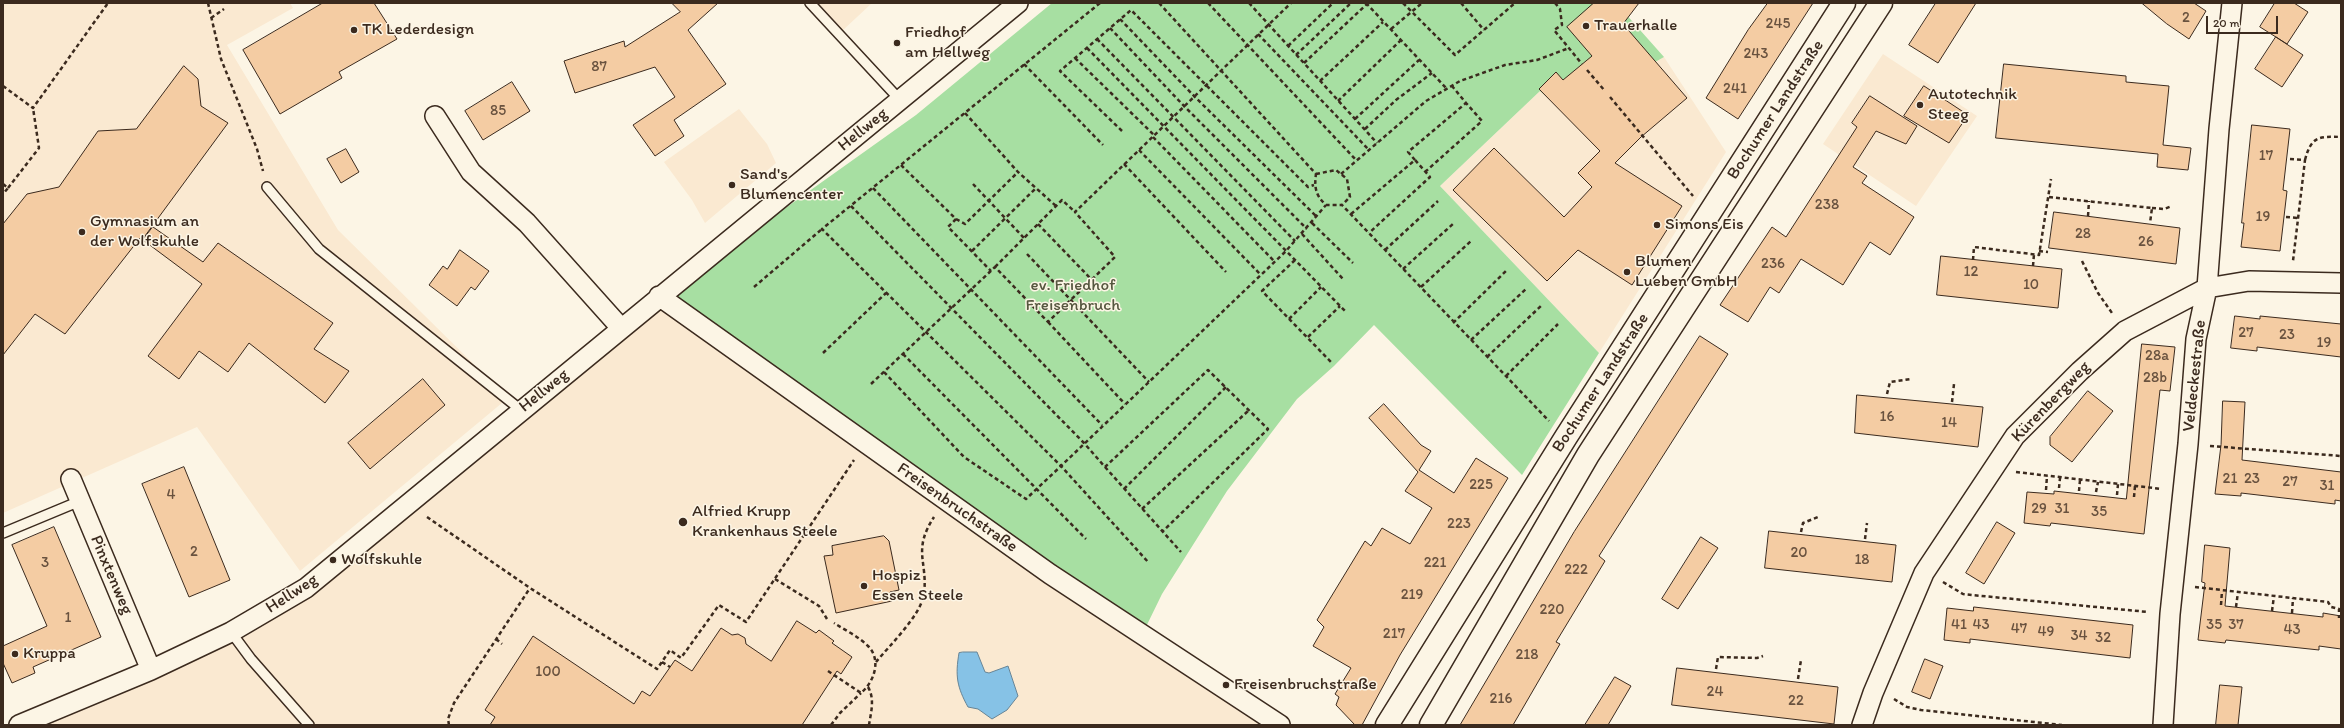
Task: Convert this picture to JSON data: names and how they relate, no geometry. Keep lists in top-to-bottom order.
{
  "streets": {
    "main road": ["Bochumer Landstraße"],
    "street": [
      "Hellweg",
      "Veldeckestraße",
      "Kürenbergweg",
      "Freisenbruchstraße",
      "Pinxtenweg"
    ]
  },
  "crossings": [
    ["Hellweg", "Freisenbruchstraße"],
    ["Hellweg", "Pinxtenweg"],
    ["Veldeckestraße", "Kürenbergweg"]
  ],
  "parks": ["ev. Friedhof Freisenbruch"],
  "places": [
    "Trauerhalle",
    "TK Lederdesign",
    "Friedhof am Hellweg",
    "Autotechnik Steeg",
    "Sand's Blumencenter",
    "Simons Eis",
    "Gymnasium an der Wolfskuhle",
    "Blumen Lueben GmbH",
    "Alfried Krupp Krankenhaus Steele",
    "Wolfskuhle",
    "Hospiz Essen Steele",
    "Kruppa",
    "Freisenbruchstraße"
  ],
  "house_numbers": [
    "2",
    "245",
    "243",
    "87",
    "241",
    "85",
    "17",
    "238",
    "19",
    "28",
    "26",
    "236",
    "12",
    "10",
    "27",
    "23",
    "19",
    "28a",
    "28b",
    "16",
    "14",
    "21",
    "23",
    "27",
    "225",
    "31",
    "4",
    "29",
    "31",
    "35",
    "223",
    "2",
    "20",
    "18",
    "3",
    "221",
    "222",
    "219",
    "220",
    "1",
    "41",
    "43",
    "35",
    "37",
    "47",
    "43",
    "49",
    "217",
    "34",
    "32",
    "218",
    "100",
    "24",
    "216",
    "22"
  ],
  "scale_bar": "20 m"
}
